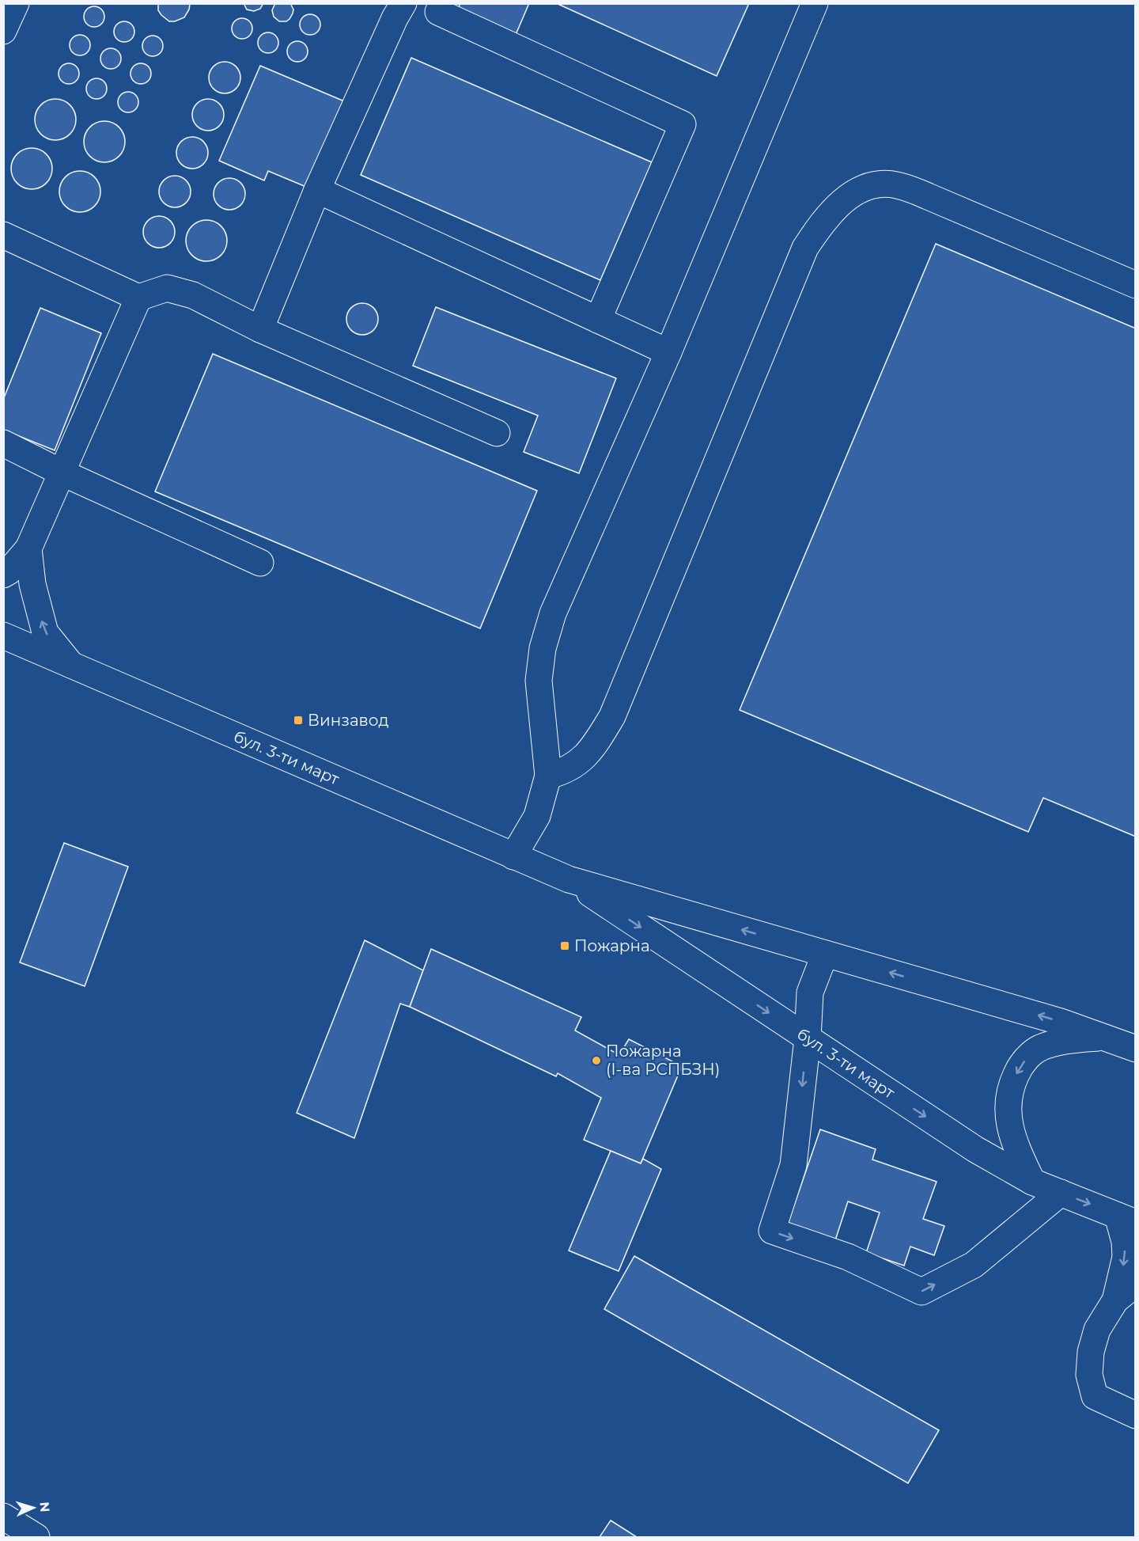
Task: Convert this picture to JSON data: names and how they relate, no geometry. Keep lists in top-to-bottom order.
{
  "streets": {
    "main road": ["бул. 3-ти март"]
  },
  "places": {
    "transit": ["Винзавод", "Пожарна"],
    "other": ["Пожарна (I-ва РСПБЗН)"]
  },
  "north": "right"
}
